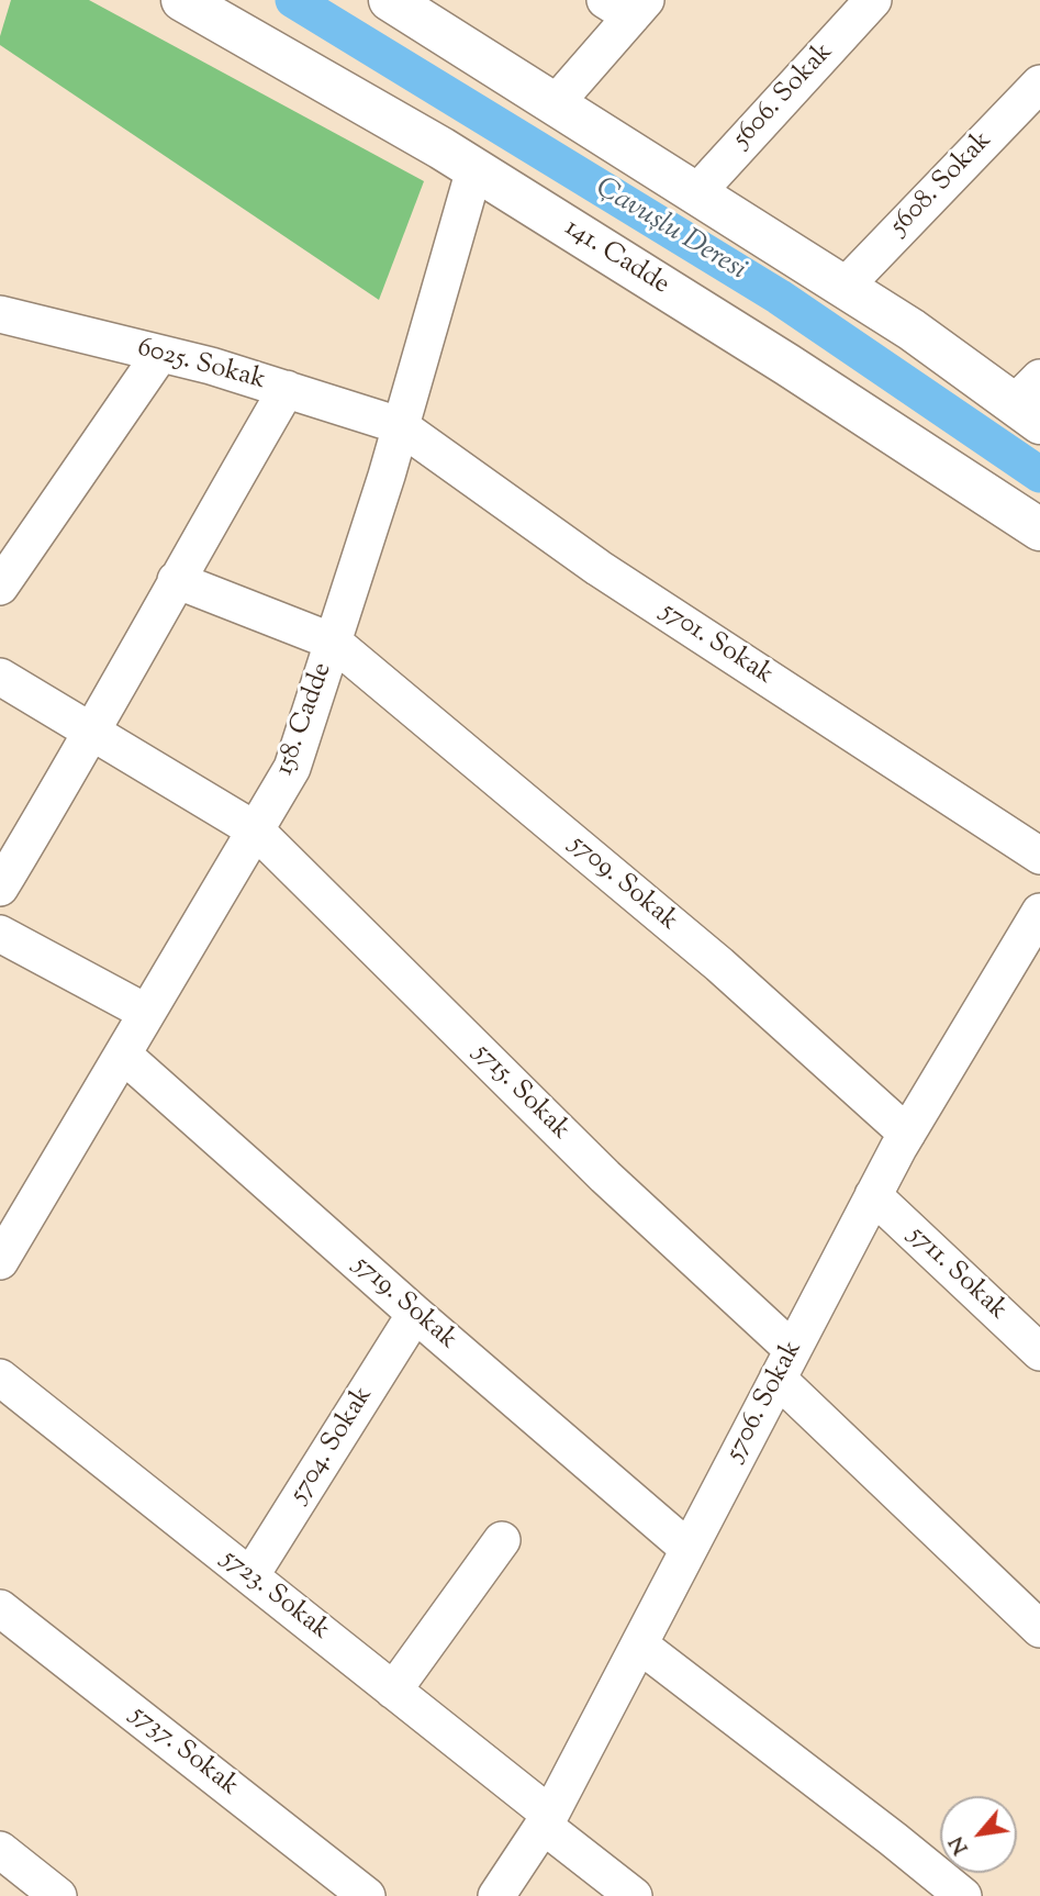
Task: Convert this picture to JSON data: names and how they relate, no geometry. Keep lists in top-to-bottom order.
{
  "streets": {
    "street": [
      "5606. Sokak",
      "5608. Sokak",
      "141. Cadde",
      "6025. Sokak",
      "5701. Sokak",
      "158. Cadde",
      "5709. Sokak",
      "5715. Sokak",
      "5711. Sokak",
      "5719. Sokak",
      "5706. Sokak",
      "5704. Sokak",
      "5723. Sokak",
      "5737. Sokak"
    ]
  },
  "crossings": [
    ["141. Cadde", "158. Cadde"],
    ["6025. Sokak", "5701. Sokak"],
    ["6025. Sokak", "158. Cadde"],
    ["5701. Sokak", "158. Cadde"],
    ["158. Cadde", "5709. Sokak"],
    ["158. Cadde", "5715. Sokak"],
    ["158. Cadde", "5719. Sokak"],
    ["5709. Sokak", "5706. Sokak"],
    ["5715. Sokak", "5706. Sokak"],
    ["5711. Sokak", "5706. Sokak"],
    ["5719. Sokak", "5706. Sokak"],
    ["5719. Sokak", "5704. Sokak"],
    ["5706. Sokak", "5723. Sokak"],
    ["5704. Sokak", "5723. Sokak"]
  ],
  "water": ["Çavuşlu Deresi"],
  "north": "bottom left"
}
